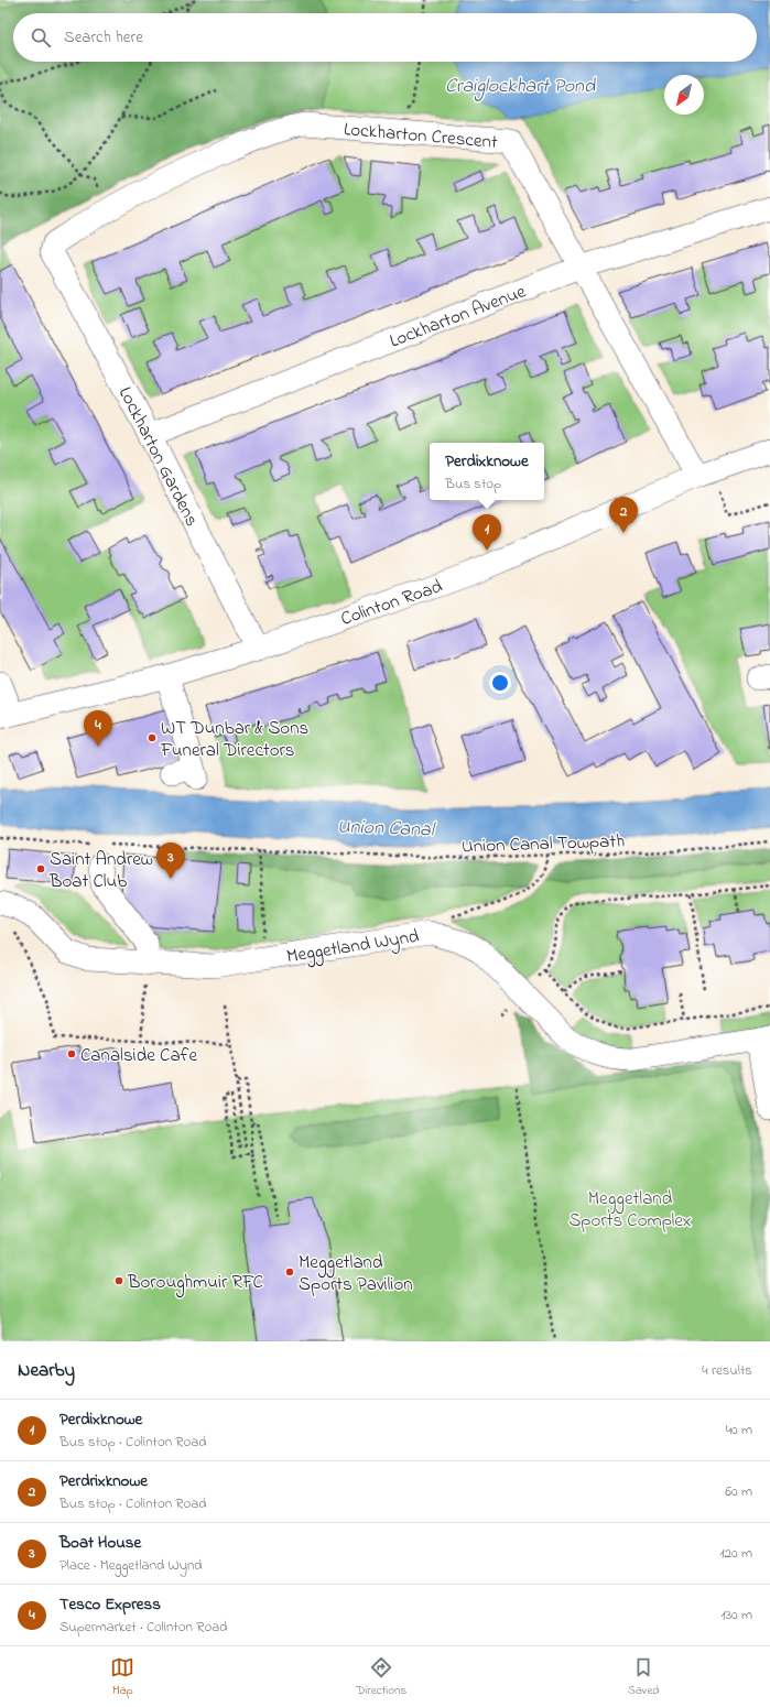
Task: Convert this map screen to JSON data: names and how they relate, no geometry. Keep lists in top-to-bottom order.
{
  "streets": {
    "street": [
      "Lockharton Crescent",
      "Lockharton Avenue",
      "Lockharton Gardens",
      "Colinton Road",
      "Meggetland Wynd"
    ],
    "path": ["Union Canal Towpath"]
  },
  "crossings": [
    ["Lockharton Crescent", "Lockharton Avenue"],
    ["Lockharton Crescent", "Lockharton Gardens"],
    ["Lockharton Crescent", "Colinton Road"],
    ["Lockharton Avenue", "Lockharton Gardens"],
    ["Lockharton Gardens", "Colinton Road"]
  ],
  "water": ["Craiglockhart Pond", "Union Canal"],
  "parks": ["Meggetland Sports Complex"],
  "places": [
    "WT Dunbar & Sons Funeral Directors",
    "Saint Andrew Boat Club",
    "Canalside Cafe",
    "Meggetland Sports Pavilion",
    "Boroughmuir RFC"
  ],
  "north": "bottom left",
  "page": {
    "search": "Search here",
    "popup": ["Perdixknowe", "Bus stop"],
    "pins": [
      "2",
      "1",
      "4",
      "3"
    ],
    "heading": ["Nearby", "4 results"],
    "list": [
      {
        "mark": "1",
        "name": "Perdixknowe",
        "note": "Bus stop · Colinton Road",
        "value": "40 m"
      },
      {
        "mark": "2",
        "name": "Perdrixknowe",
        "note": "Bus stop · Colinton Road",
        "value": "60 m"
      },
      {
        "mark": "3",
        "name": "Boat House",
        "note": "Place · Meggetland Wynd",
        "value": "120 m"
      },
      {
        "mark": "4",
        "name": "Tesco Express",
        "note": "Supermarket · Colinton Road",
        "value": "130 m"
      }
    ],
    "nav": ["Map", "Directions", "Saved"]
  }
}
